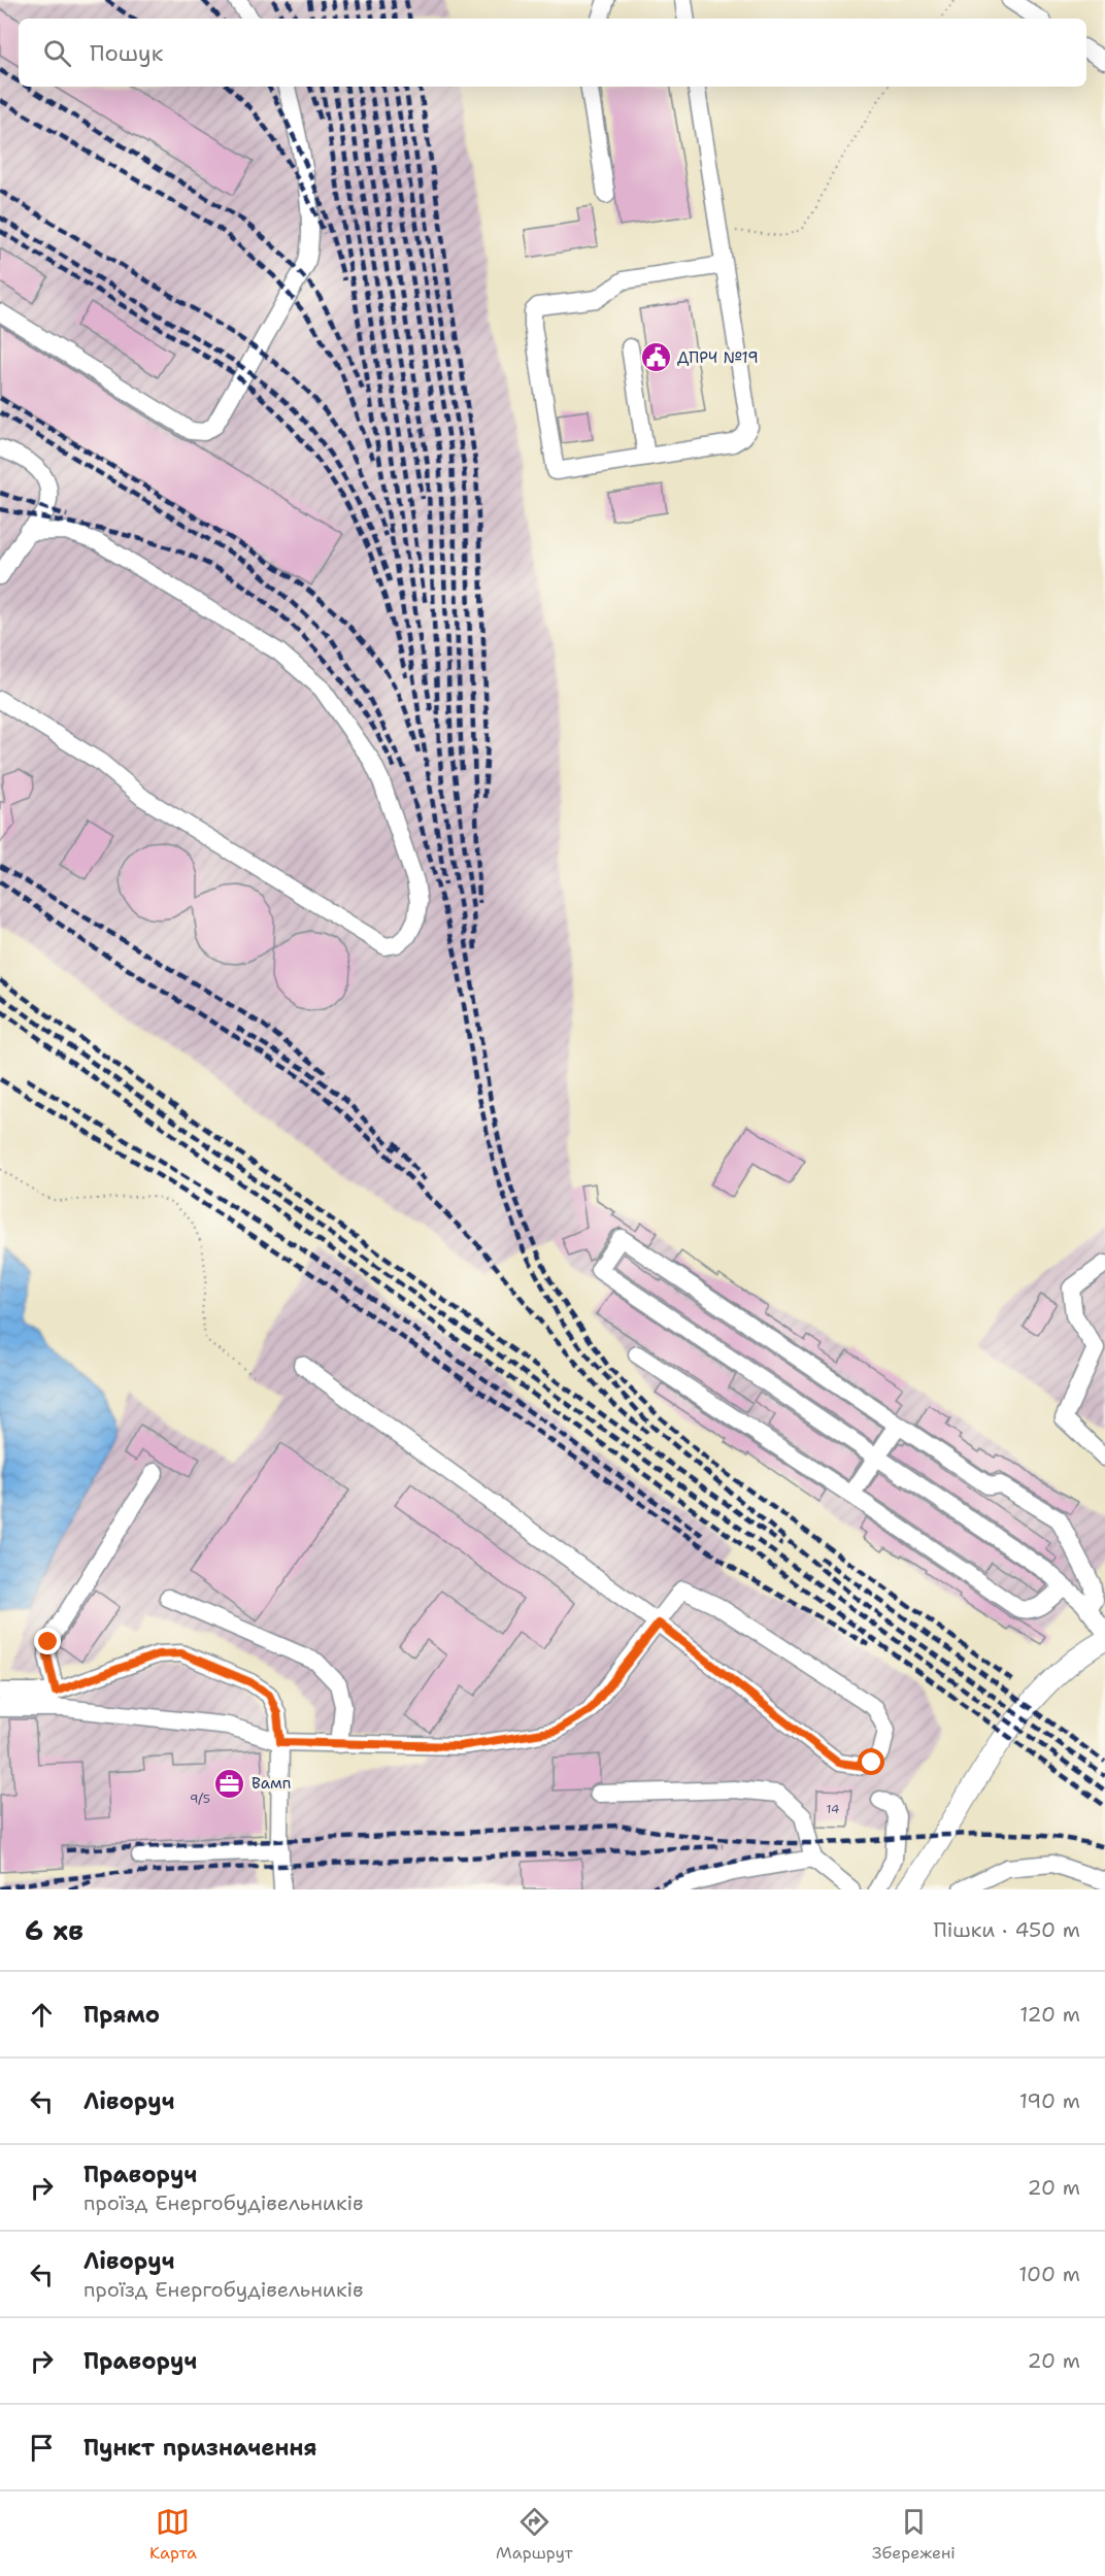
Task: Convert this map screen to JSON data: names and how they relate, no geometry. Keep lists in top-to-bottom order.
{
  "places": {
    "public building": ["ДПРЧ №19"],
    "office": ["Вамп"]
  },
  "house_numbers": ["9/5", "14"],
  "page": {
    "search": "Пошук",
    "heading": ["6 хв", "Пішки · 450 m"],
    "list": [
      ["Прямо", "120 m"],
      ["Ліворуч", "190 m"],
      ["Праворуч", "проїзд Енергобудівельників", "20 m"],
      ["Ліворуч", "проїзд Енергобудівельників", "100 m"],
      ["Праворуч", "20 m"],
      "Пункт призначення"
    ],
    "nav": ["Карта", "Маршрут", "Збережені"]
  }
}
